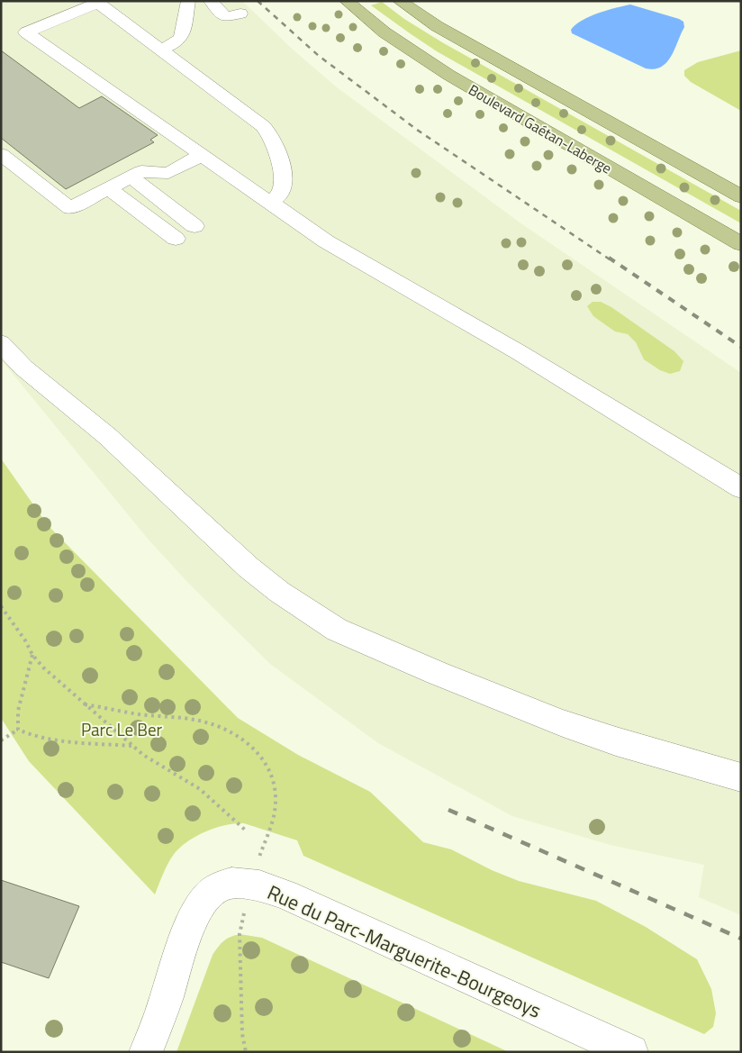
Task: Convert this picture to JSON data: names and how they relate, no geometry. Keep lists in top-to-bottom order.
{
  "streets": {
    "main road": ["Boulevard Gaétan-Laberge"],
    "street": ["Rue du Parc-Marguerite-Bourgeoys"]
  },
  "parks": ["Parc Le Ber"]
}
